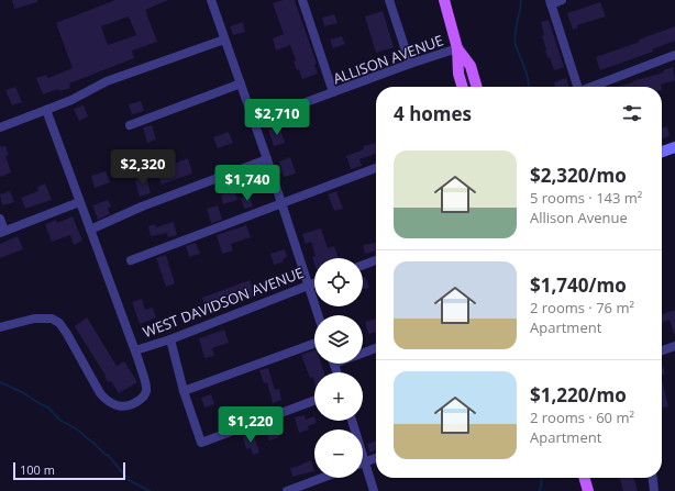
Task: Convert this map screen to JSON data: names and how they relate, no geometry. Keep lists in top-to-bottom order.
{
  "streets": {
    "street": ["ALLISON AVENUE", "WEST DAVIDSON AVENUE"]
  },
  "scale_bar": "100 m",
  "page": {
    "heading": "4 homes",
    "price": [
      "$2,710",
      "$2,320",
      "$1,740",
      "$1,220"
    ],
    "list": [
      {
        "name": "$2,320/mo",
        "note": "5 rooms · 143 m² · Allison Avenue"
      },
      {
        "name": "$1,740/mo",
        "note": "2 rooms · 76 m² · Apartment"
      },
      {
        "name": "$1,220/mo",
        "note": "2 rooms · 60 m² · Apartment"
      }
    ],
    "map_buttons": ["+", "−"],
    "scale": "100 m"
  }
}
